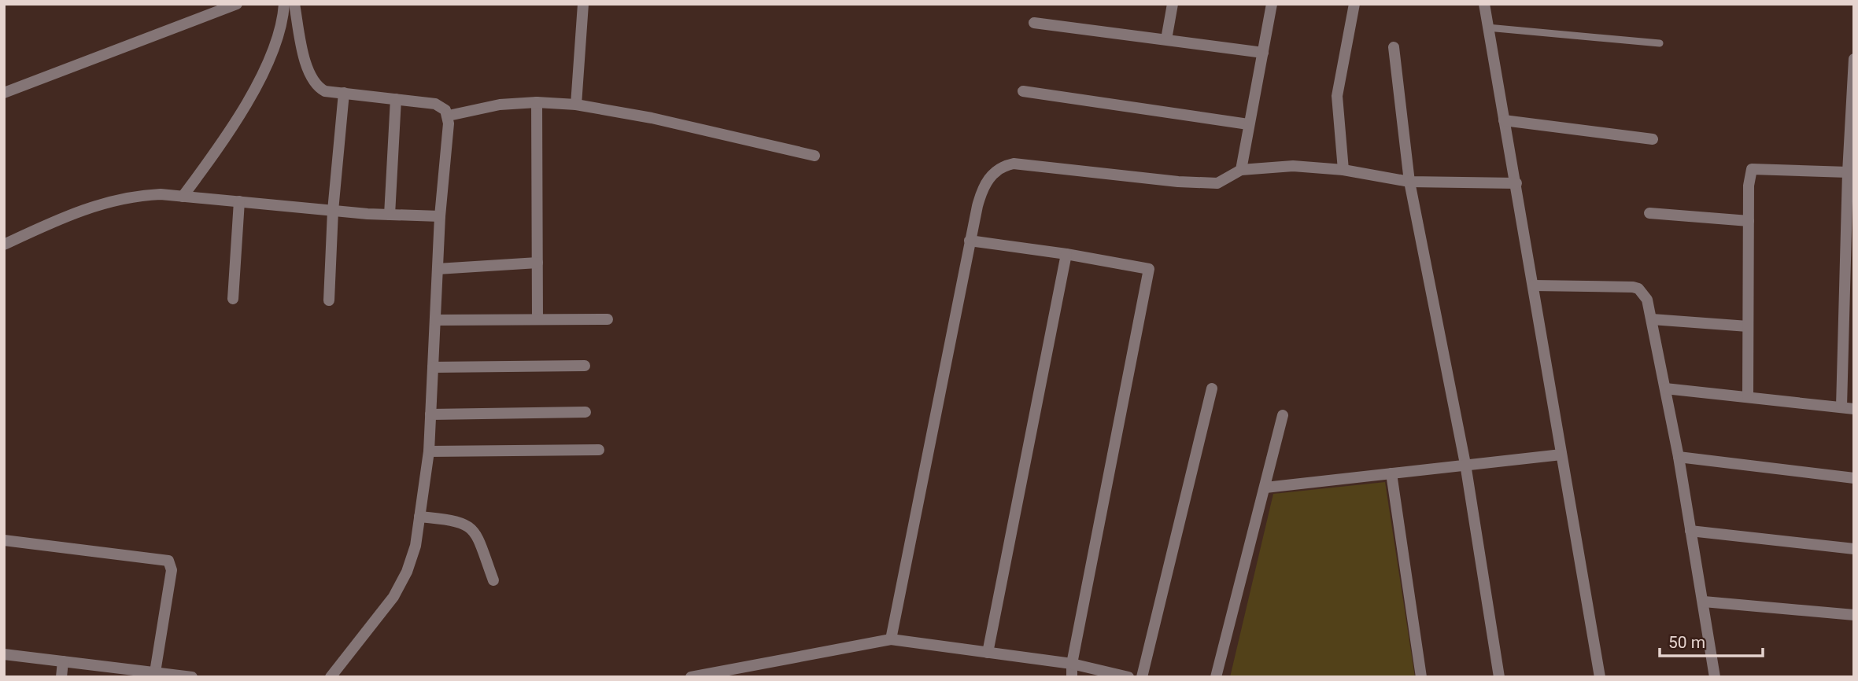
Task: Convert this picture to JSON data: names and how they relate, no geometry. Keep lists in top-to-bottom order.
{
  "scale_bar": "50 m"
}
